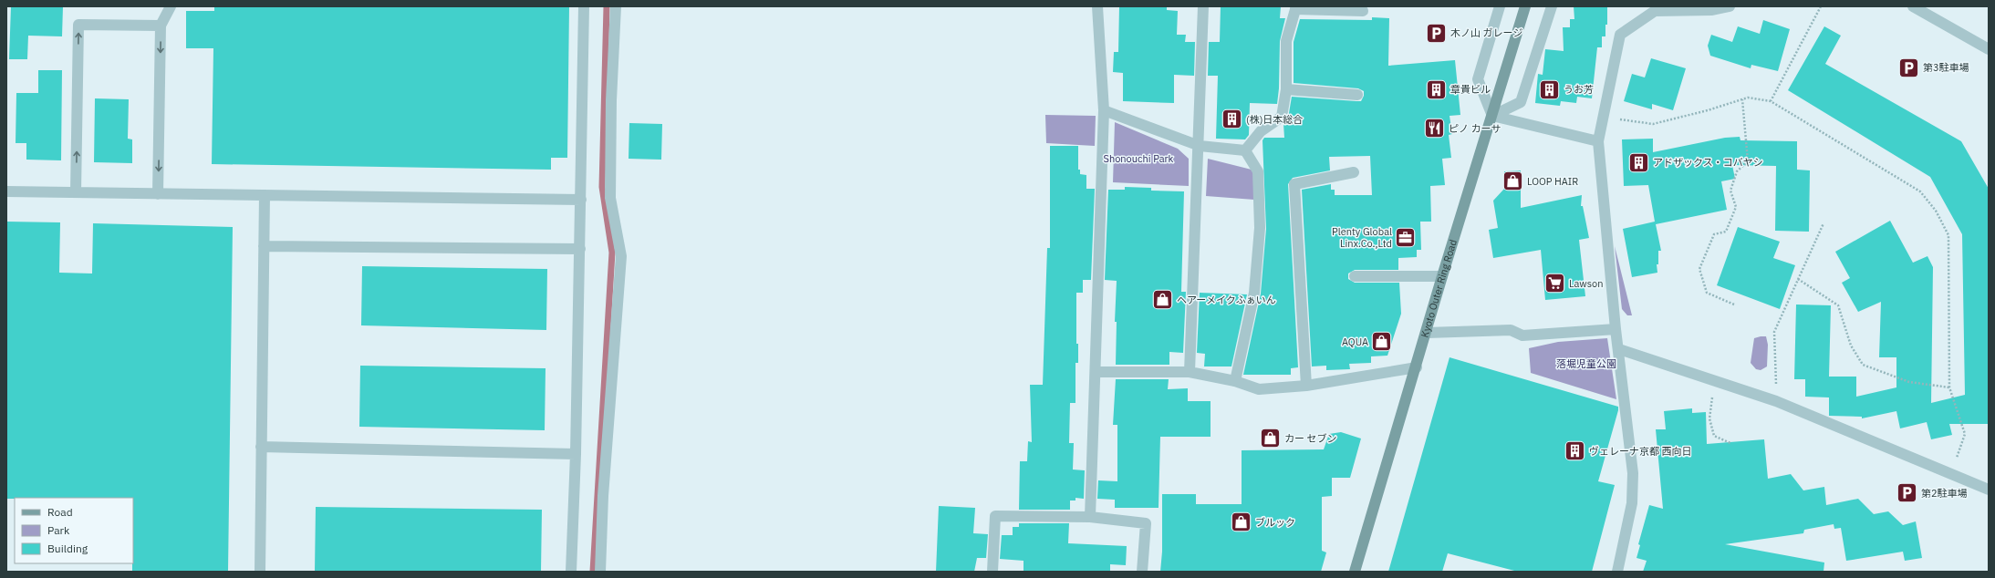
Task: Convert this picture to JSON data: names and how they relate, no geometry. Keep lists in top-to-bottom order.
{
  "streets": {
    "main road": ["Kyoto Outer Ring Road"]
  },
  "parks": ["Shonouchi Park", "落堀児童公園"],
  "places": {
    "parking": ["木ノ山 ガレージ", "第3駐車場", "第2駐車場"],
    "building": [
      "章貴ビル",
      "うお芳",
      "(株)日本総合",
      "アドザックス・コバヤシ",
      "ヴェレーナ京都 西向日"
    ],
    "restaurant": ["ピノ カーサ"],
    "shop": [
      "LOOP HAIR",
      "ヘアーメイクふぁいん",
      "AQUA",
      "カー セブン",
      "ブルック"
    ],
    "office": ["Plenty Global Linx.Co.,Ltd"],
    "supermarket": ["Lawson"]
  },
  "legend": ["Road", "Park", "Building"]
}
